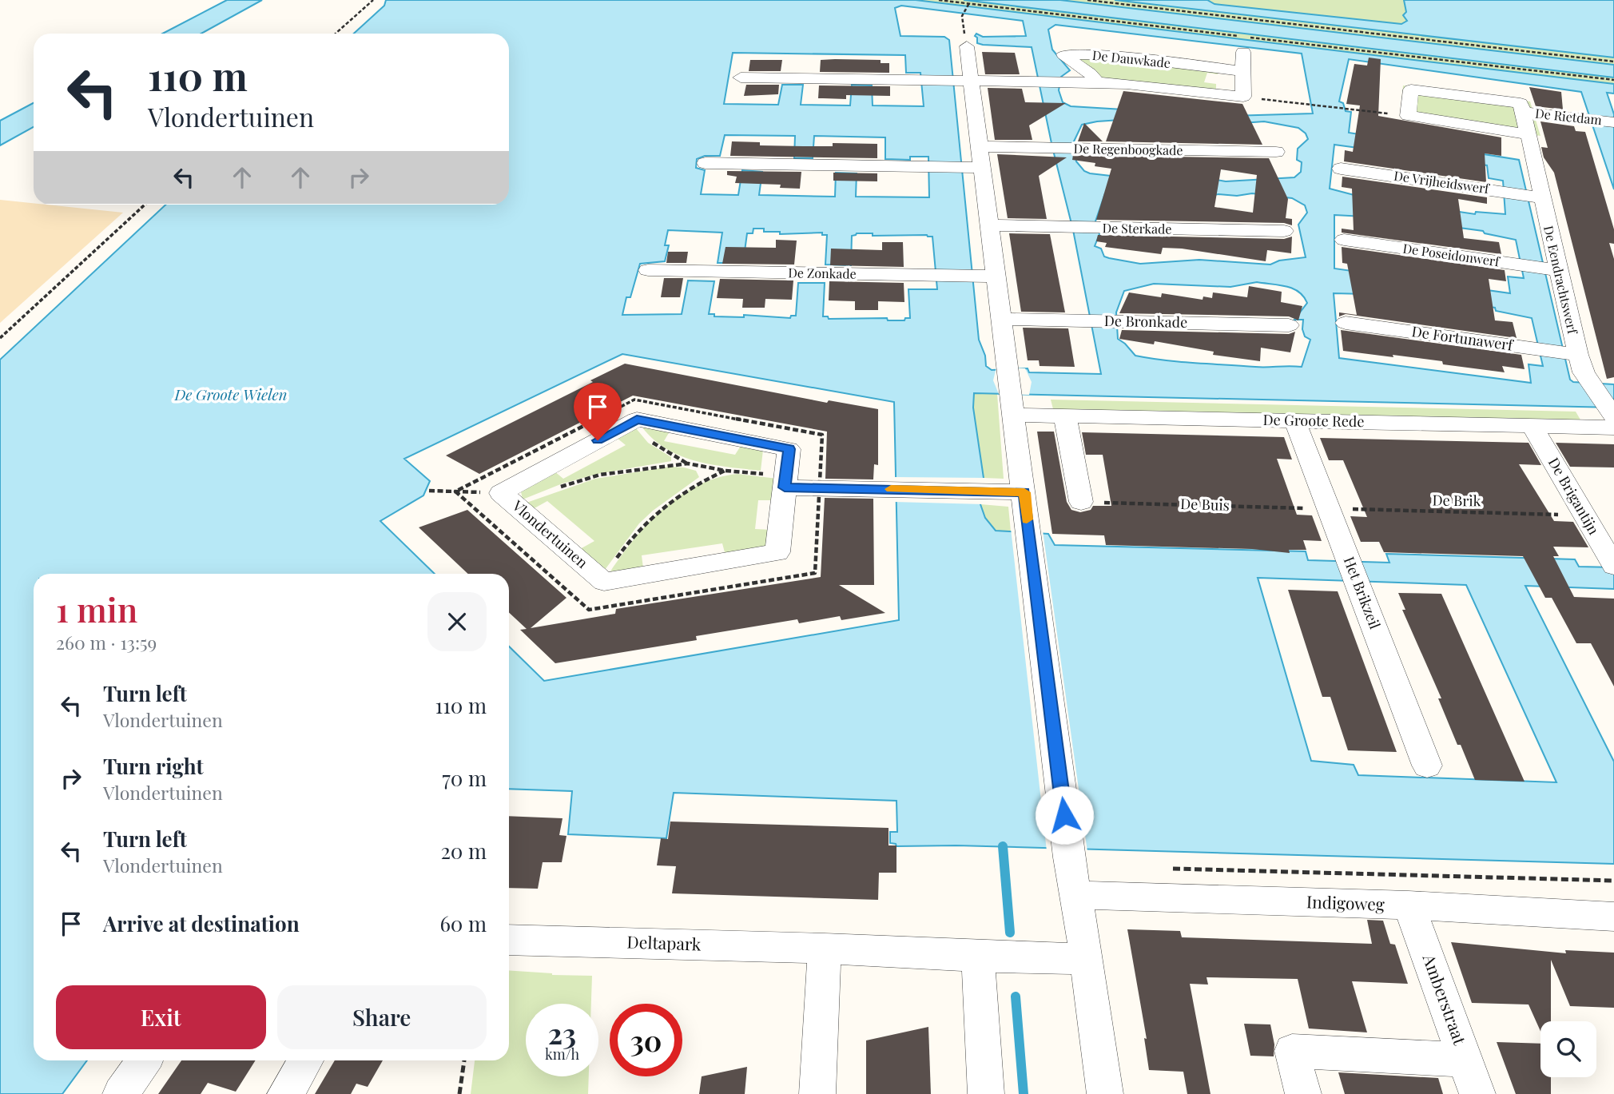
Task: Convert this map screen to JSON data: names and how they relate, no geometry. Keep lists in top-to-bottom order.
{
  "streets": {
    "street": [
      "De Dauwkade",
      "De Rietdam",
      "De Regenboogkade",
      "De Vrijheidswerf",
      "De Sterkade",
      "De Poseidonwerf",
      "De Zonkade",
      "De Eendrachtswerf",
      "De Bronkade",
      "De Fortunawerf",
      "De Groote Rede",
      "De Brigantijn",
      "Vlondertuinen",
      "Het Brikzeil",
      "Indigoweg",
      "Deltapark",
      "Amberstraat"
    ],
    "path": ["De Brik", "De Buis"]
  },
  "crossings": [
    ["De Rietdam", "De Eendrachtswerf"],
    ["De Vrijheidswerf", "De Eendrachtswerf"],
    ["De Poseidonwerf", "De Eendrachtswerf"],
    ["De Eendrachtswerf", "De Fortunawerf"],
    ["De Eendrachtswerf", "De Groote Rede"],
    ["De Groote Rede", "De Brigantijn"],
    ["De Groote Rede", "Het Brikzeil"],
    ["De Brigantijn", "De Brik"],
    ["De Brik", "De Buis"],
    ["De Brik", "Het Brikzeil"],
    ["De Buis", "Het Brikzeil"],
    ["Indigoweg", "Amberstraat"]
  ],
  "water": ["De Groote Wielen"],
  "page": {
    "turn": ["110 m", "Vlondertuinen"],
    "heading": ["1 min", "260 m · 13:59"],
    "list": [
      {
        "name": "Turn left",
        "note": "Vlondertuinen",
        "value": "110 m"
      },
      {
        "name": "Turn right",
        "note": "Vlondertuinen",
        "value": "70 m"
      },
      {
        "name": "Turn left",
        "note": "Vlondertuinen",
        "value": "20 m"
      },
      {
        "name": "Arrive at destination",
        "value": "60 m"
      }
    ],
    "buttons": ["Exit", "Share"],
    "speed": "23 km/h",
    "limit": "30"
  }
}
